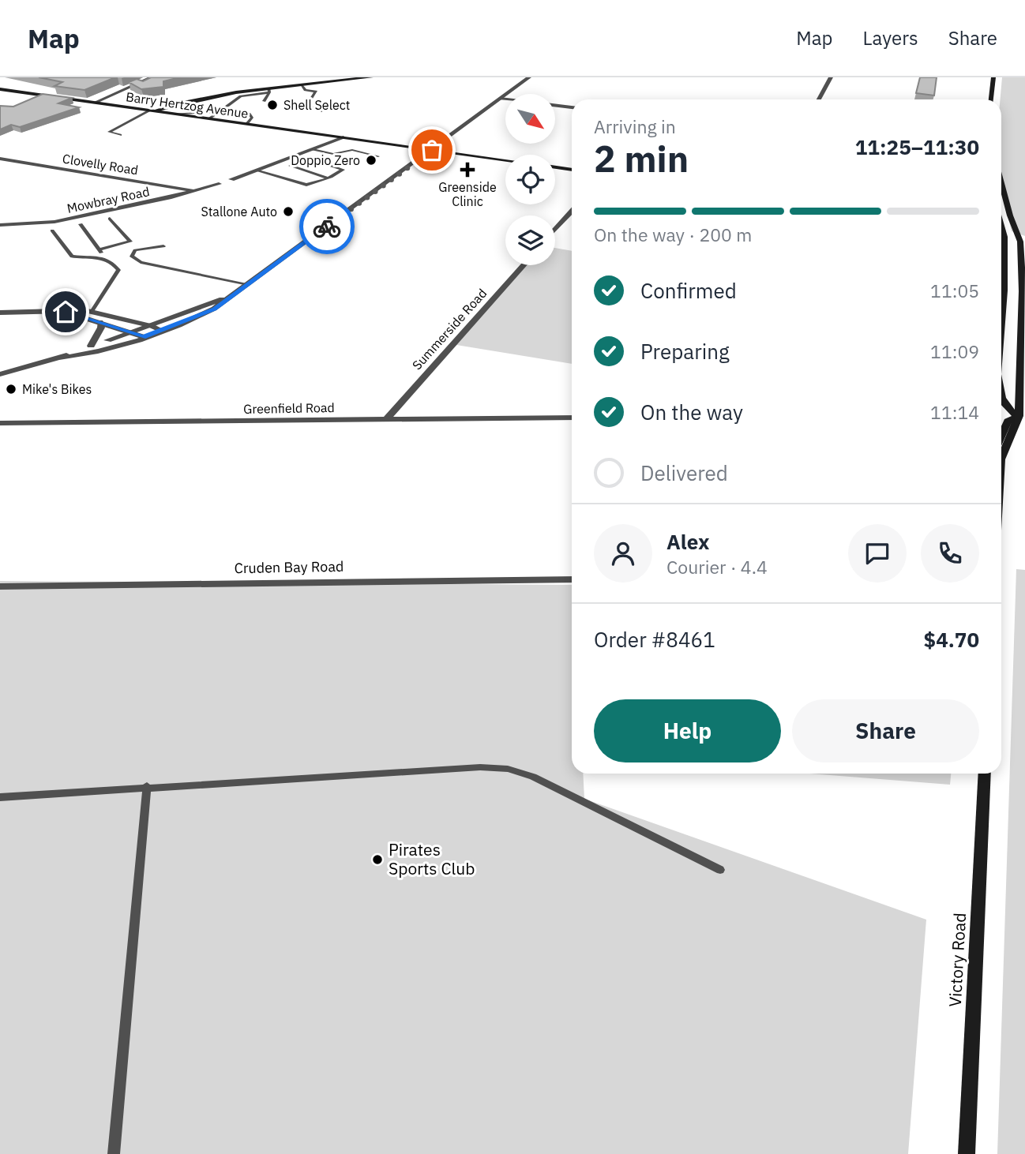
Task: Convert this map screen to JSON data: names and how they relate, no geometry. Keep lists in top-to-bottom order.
{
  "streets": {
    "main road": ["Barry Hertzog Avenue", "Victory Road"],
    "street": [
      "Clovelly Road",
      "Mowbray Road",
      "Summerside Road",
      "Greenfield Road",
      "Cruden Bay Road"
    ]
  },
  "crossings": [
    ["Clovelly Road", "Mowbray Road"],
    ["Summerside Road", "Greenfield Road"]
  ],
  "places": {
    "other": [
      "Shell Select",
      "Doppio Zero",
      "Stallone Auto",
      "Mike's Bikes",
      "Pirates Sports Club"
    ],
    "health": ["Greenside Clinic"]
  },
  "north": "bottom right",
  "page": {
    "header": "Map",
    "nav": ["Map", "Layers", "Share"],
    "heading": ["2 min", "Arriving in", "11:25–11:30"],
    "panel": [
      "Alex",
      "Courier · 4.4",
      "Order #8461",
      "$4.70"
    ],
    "bar": "On the way · 200 m",
    "list": [
      ["Confirmed", "11:05"],
      ["Preparing", "11:09"],
      ["On the way", "11:14"],
      "Delivered"
    ],
    "buttons": ["Help", "Share"]
  }
}
